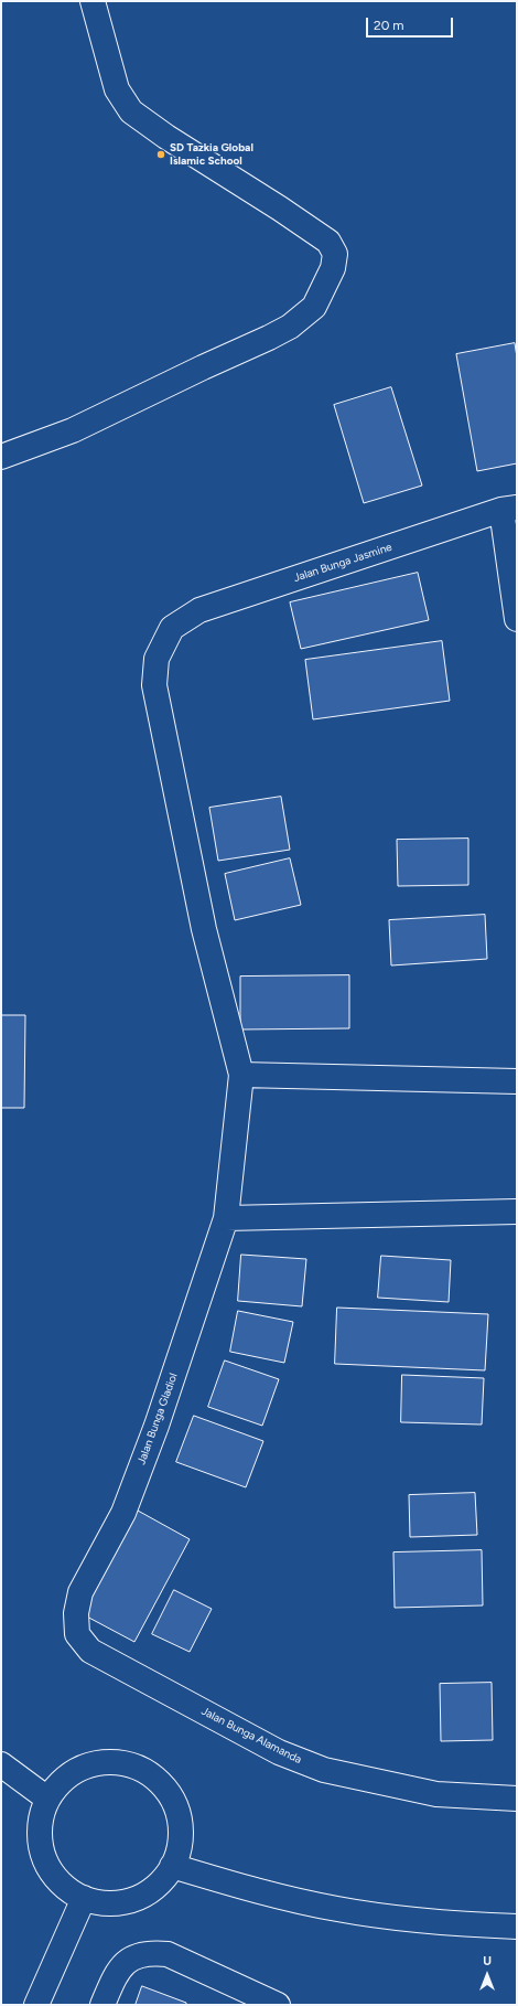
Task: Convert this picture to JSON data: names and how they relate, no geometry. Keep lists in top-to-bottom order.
{
  "streets": {
    "street": ["Jalan Bunga Jasmine", "Jalan Bunga Gladiol", "Jalan Bunga Alamanda"]
  },
  "crossings": [
    ["Jalan Bunga Jasmine", "Jalan Bunga Gladiol"],
    ["Jalan Bunga Gladiol", "Jalan Bunga Alamanda"]
  ],
  "places": ["SD Tazkia Global Islamic School"],
  "scale_bar": "20 m",
  "north": "top"
}
